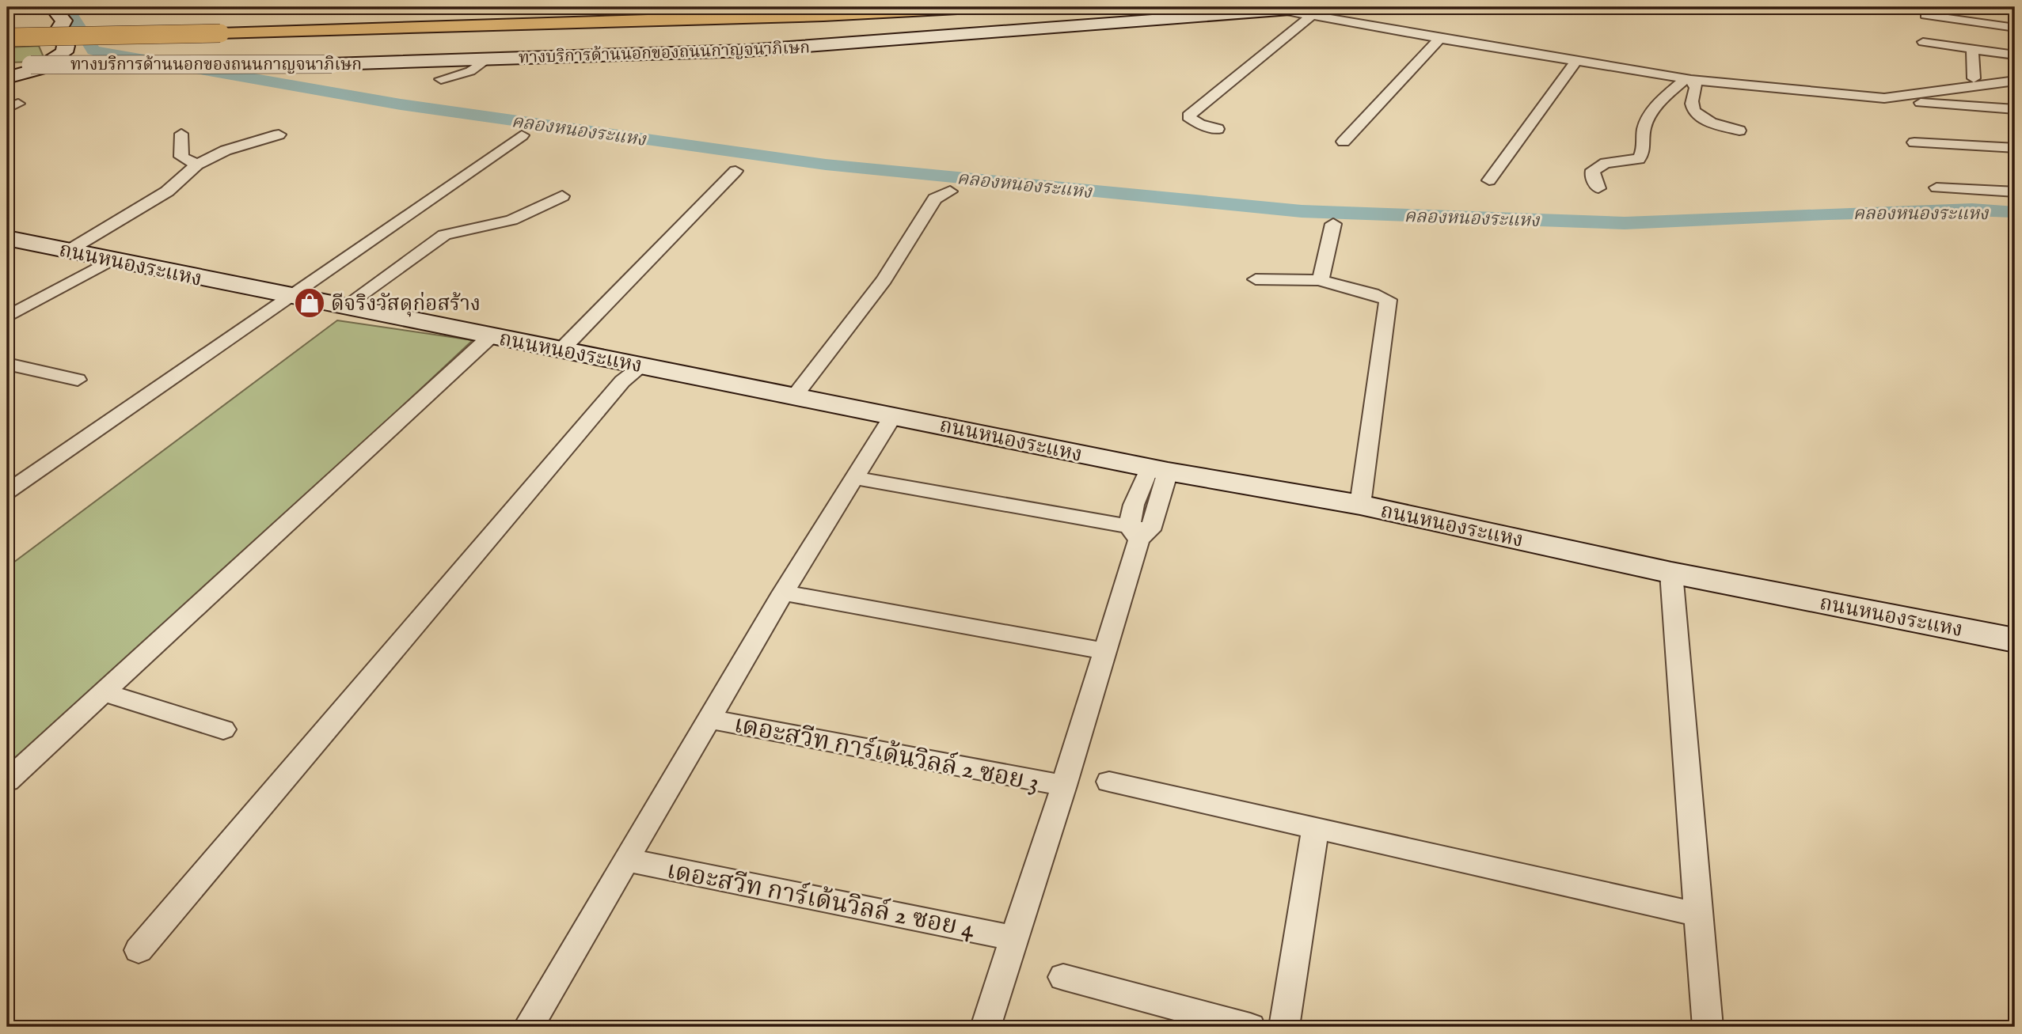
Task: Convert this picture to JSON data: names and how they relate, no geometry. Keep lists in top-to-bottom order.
{
  "streets": {
    "main road": ["ทางบริการด้านนอกของถนนกาญจนาภิเษก", "ถนนหนองระแหง"],
    "street": ["เดอะสวีท การ์เด้นวิลล์ 2 ซอย 3", "เดอะสวีท การ์เด้นวิลล์ 2 ซอย 4"]
  },
  "water": ["คลองหนองระแหง"],
  "places": {
    "shop": ["ดีจริงวัสดุก่อสร้าง"]
  }
}
